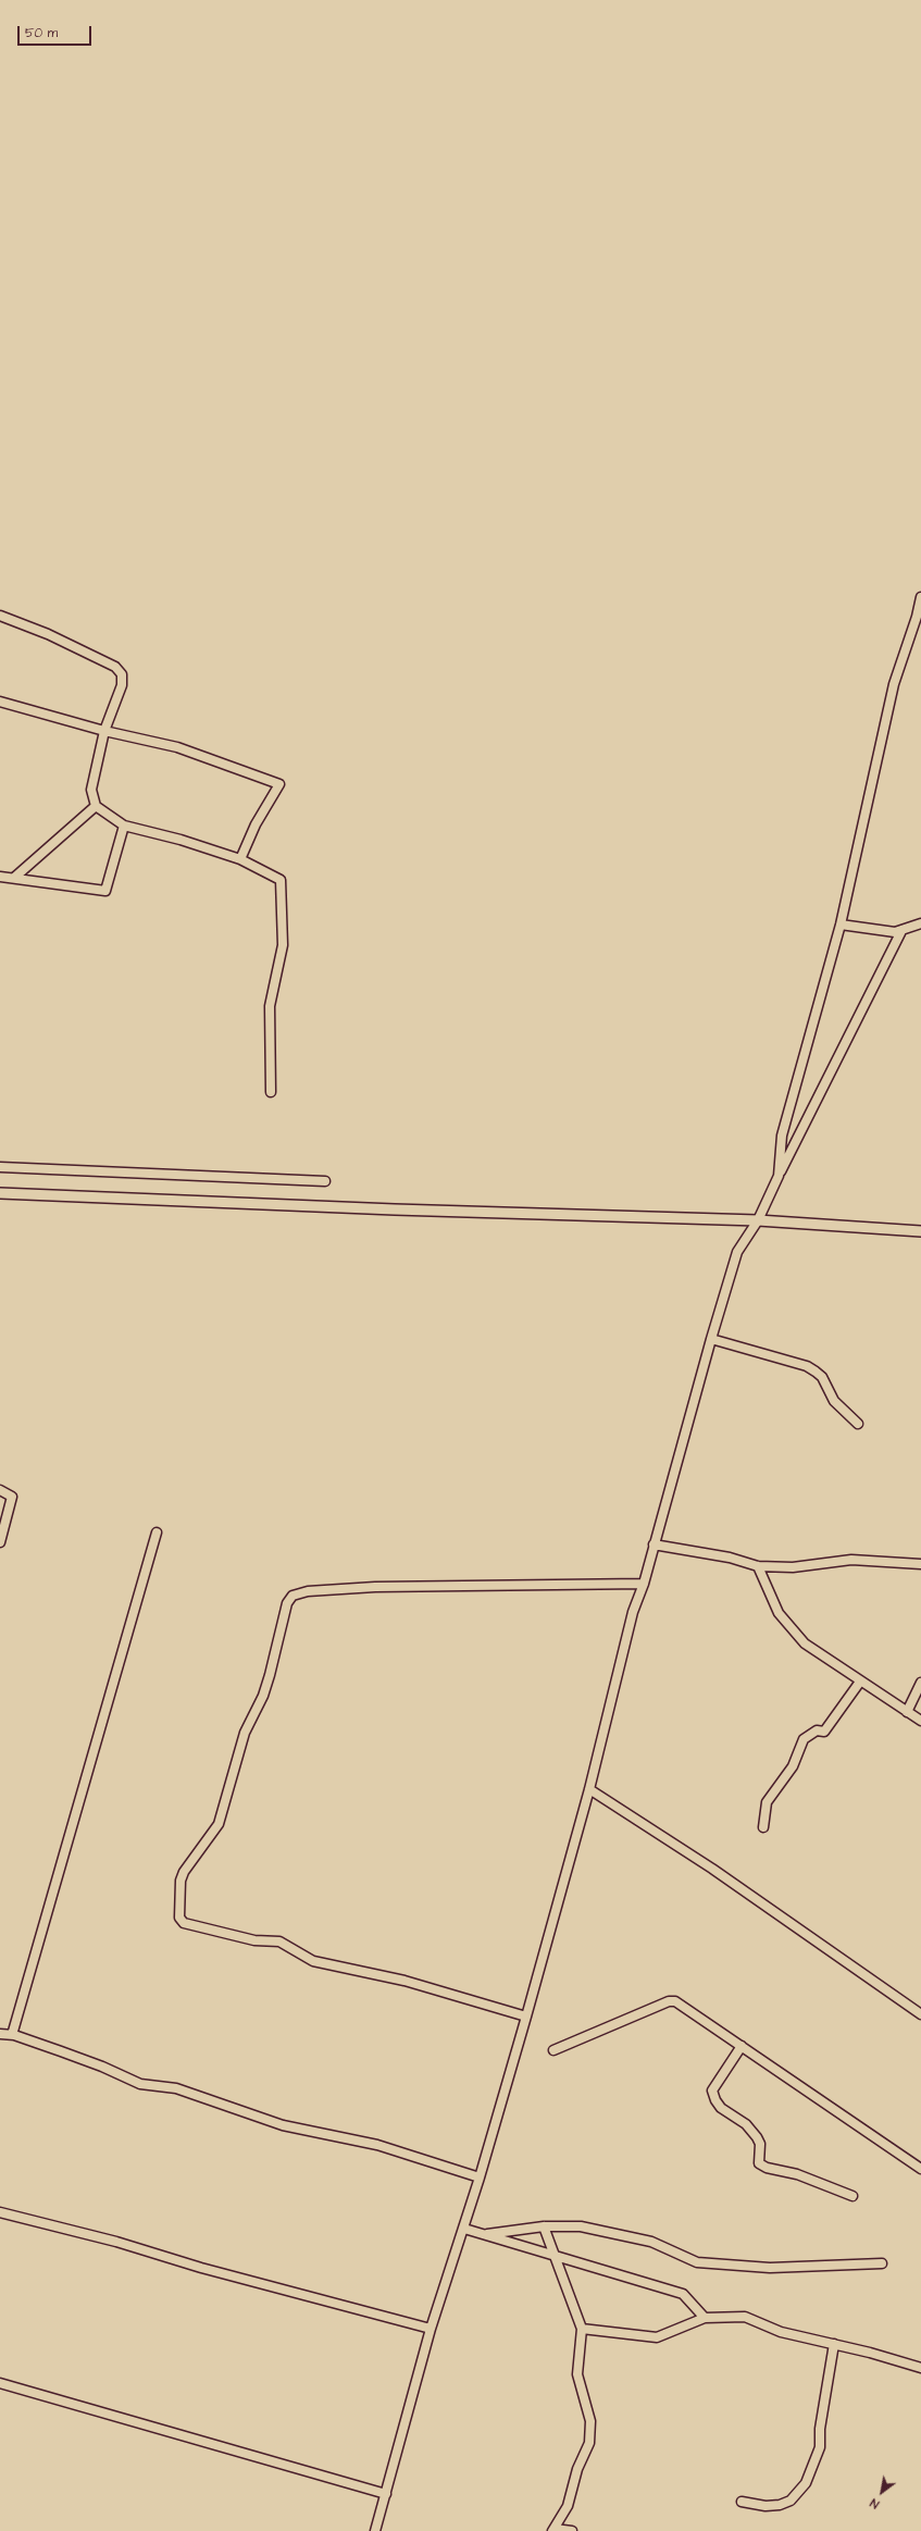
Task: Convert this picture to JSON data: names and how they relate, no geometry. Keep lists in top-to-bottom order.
{
  "scale_bar": "50 m",
  "north": "bottom left"
}
